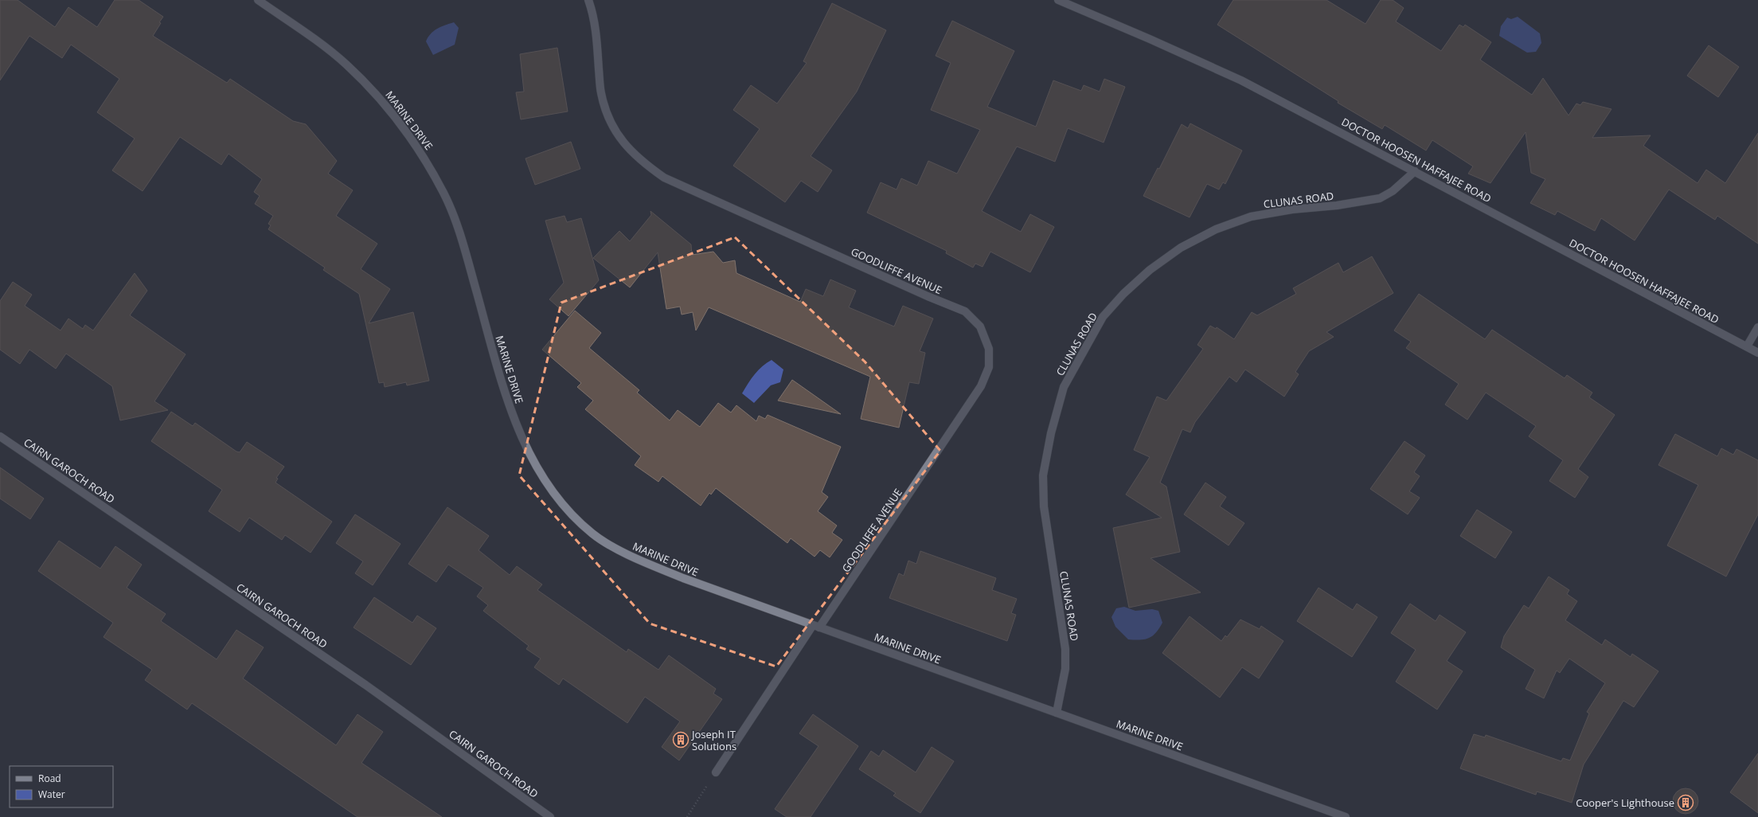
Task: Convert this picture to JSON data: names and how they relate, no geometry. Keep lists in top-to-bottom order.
{
  "streets": {
    "street": [
      "MARINE DRIVE",
      "DOCTOR HOOSEN HAFFAJEE ROAD",
      "CLUNAS ROAD",
      "GOODLIFFE AVENUE",
      "CAIRN GAROCH ROAD"
    ]
  },
  "crossings": [
    ["MARINE DRIVE", "CLUNAS ROAD"],
    ["MARINE DRIVE", "GOODLIFFE AVENUE"],
    ["DOCTOR HOOSEN HAFFAJEE ROAD", "CLUNAS ROAD"]
  ],
  "places": {
    "building": ["Joseph IT Solutions", "Cooper's Lighthouse"]
  },
  "legend": ["Road", "Water"]
}
